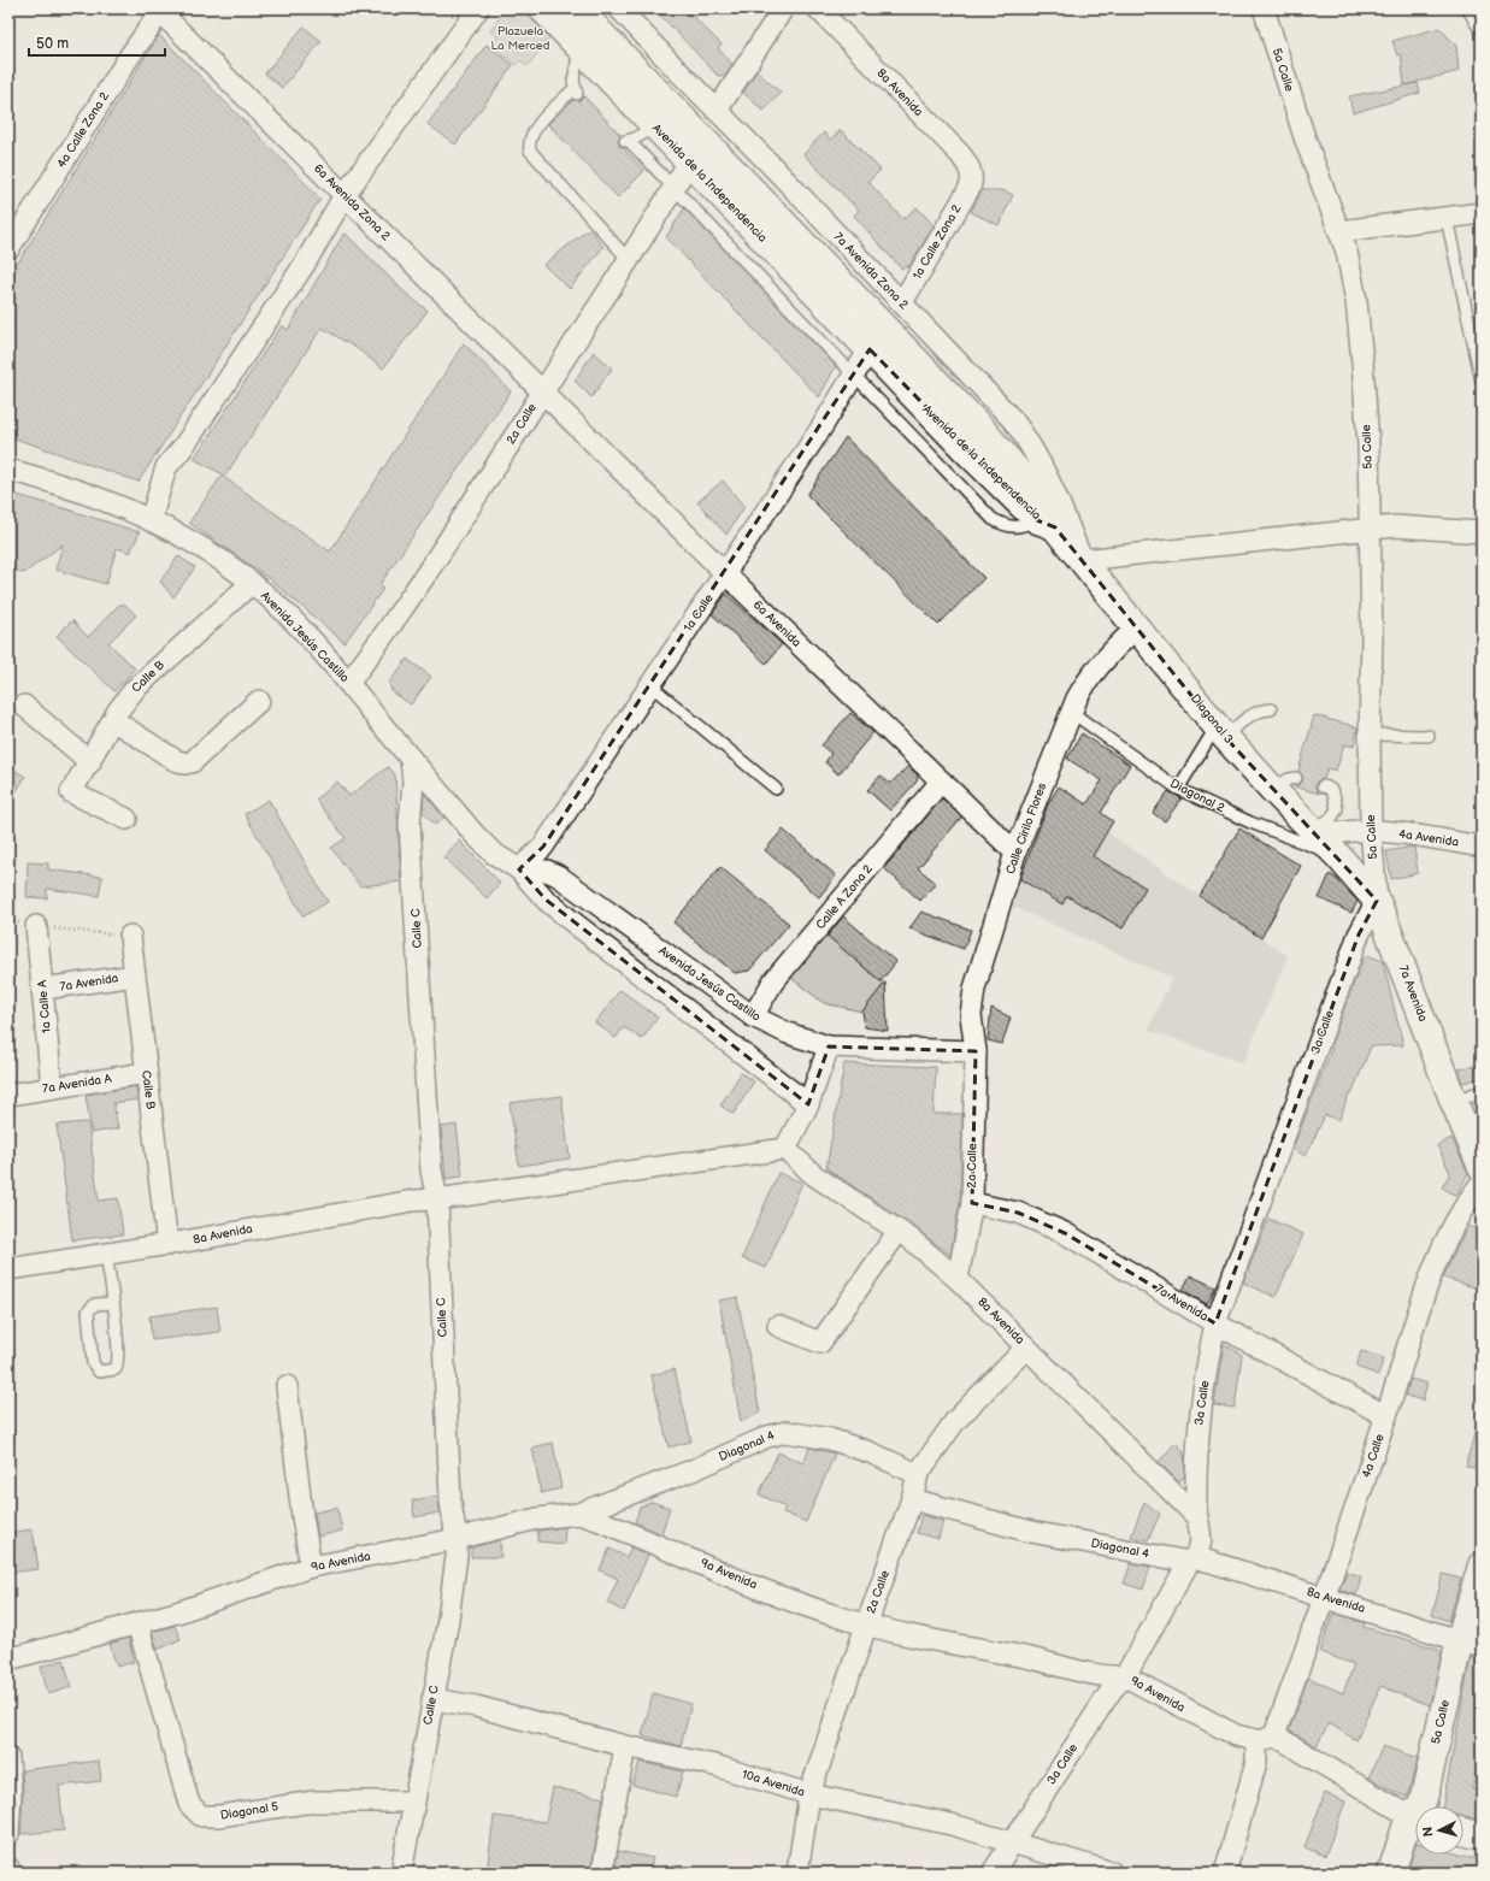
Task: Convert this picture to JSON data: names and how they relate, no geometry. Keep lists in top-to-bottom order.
{
  "streets": {
    "main road": [
      "5a Calle",
      "Avenida de la Independencia",
      "Diagonal 3",
      "7a Avenida"
    ],
    "street": [
      "8a Avenida",
      "4a Calle Zona 2",
      "6a Avenida Zona 2",
      "1a Calle Zona 2",
      "7a Avenida Zona 2",
      "2a Calle",
      "1a Calle",
      "6a Avenida",
      "Avenida Jesús Castillo",
      "Calle B",
      "Calle Cirilo Flores",
      "4a Avenida",
      "Calle A Zona 2",
      "Calle C",
      "1a Calle A",
      "3a Calle",
      "7a Avenida A",
      "Diagonal 4",
      "4a Calle",
      "9a Avenida",
      "10a Avenida",
      "Diagonal 5"
    ],
    "lane": ["Diagonal 2"]
  },
  "crossings": [
    ["5a Calle", "8a Avenida"],
    ["5a Calle", "Diagonal 3"],
    ["5a Calle", "4a Avenida"],
    ["5a Calle", "7a Avenida"],
    ["5a Calle", "3a Calle"],
    ["8a Avenida", "1a Calle Zona 2"],
    ["8a Avenida", "2a Calle"],
    ["8a Avenida", "Calle B"],
    ["8a Avenida", "Calle C"],
    ["8a Avenida", "3a Calle"],
    ["8a Avenida", "Diagonal 4"],
    ["8a Avenida", "4a Calle"],
    ["4a Calle Zona 2", "6a Avenida Zona 2"],
    ["Avenida de la Independencia", "2a Calle"],
    ["Avenida de la Independencia", "1a Calle"],
    ["Avenida de la Independencia", "Diagonal 3"],
    ["6a Avenida Zona 2", "2a Calle"],
    ["6a Avenida Zona 2", "6a Avenida"],
    ["1a Calle Zona 2", "7a Avenida Zona 2"],
    ["7a Avenida Zona 2", "Diagonal 3"],
    ["2a Calle", "6a Avenida"],
    ["2a Calle", "Avenida Jesús Castillo"],
    ["2a Calle", "Calle Cirilo Flores"],
    ["2a Calle", "7a Avenida"],
    ["2a Calle", "Diagonal 4"],
    ["2a Calle", "9a Avenida"],
    ["2a Calle", "10a Avenida"],
    ["1a Calle", "6a Avenida"],
    ["1a Calle", "Avenida Jesús Castillo"],
    ["6a Avenida", "Calle Cirilo Flores"],
    ["6a Avenida", "Calle A Zona 2"],
    ["Avenida Jesús Castillo", "Calle B"],
    ["Avenida Jesús Castillo", "Calle Cirilo Flores"],
    ["Avenida Jesús Castillo", "Calle A Zona 2"],
    ["Avenida Jesús Castillo", "Calle C"],
    ["Calle B", "7a Avenida"],
    ["Calle B", "7a Avenida A"],
    ["Diagonal 3", "Diagonal 2"],
    ["Diagonal 3", "Calle Cirilo Flores"],
    ["Diagonal 3", "4a Avenida"],
    ["Diagonal 3", "7a Avenida"],
    ["Diagonal 3", "3a Calle"],
    ["Diagonal 2", "Calle Cirilo Flores"],
    ["Calle C", "9a Avenida"],
    ["Calle C", "10a Avenida"],
    ["Calle C", "Diagonal 5"],
    ["7a Avenida", "1a Calle A"],
    ["7a Avenida", "3a Calle"],
    ["7a Avenida", "4a Calle"],
    ["1a Calle A", "7a Avenida A"],
    ["3a Calle", "Diagonal 4"],
    ["3a Calle", "9a Avenida"],
    ["3a Calle", "10a Avenida"],
    ["Diagonal 4", "9a Avenida"],
    ["9a Avenida", "Diagonal 5"]
  ],
  "parks": ["Plazuela La Merced"],
  "scale_bar": "50 m",
  "north": "left"
}
